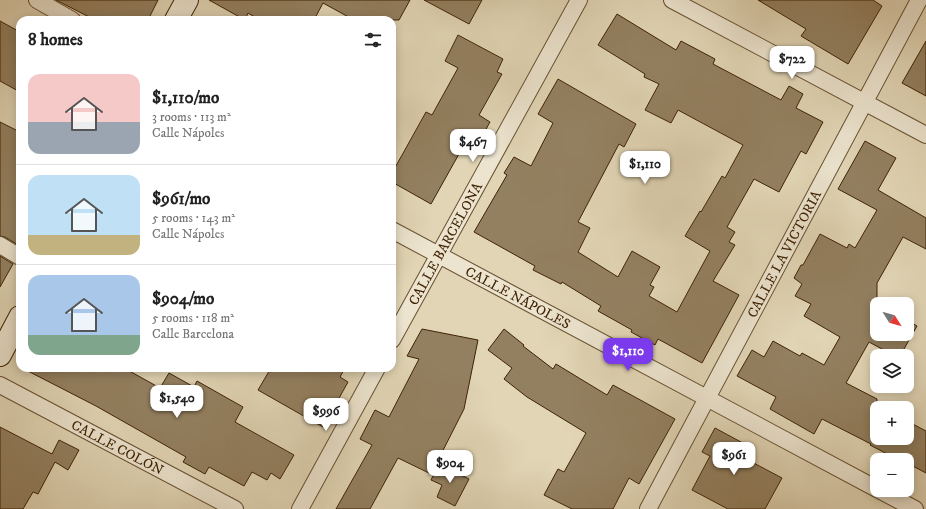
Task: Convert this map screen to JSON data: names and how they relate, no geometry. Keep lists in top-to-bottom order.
{
  "streets": {
    "street": [
      "CALLE BARCELONA",
      "CALLE LA VICTORIA",
      "CALLE NÁPOLES",
      "CALLE COLÓN"
    ]
  },
  "crossings": [
    ["CALLE BARCELONA", "CALLE NÁPOLES"],
    ["CALLE LA VICTORIA", "CALLE NÁPOLES"]
  ],
  "north": "bottom right",
  "page": {
    "heading": "8 homes",
    "price": [
      "$722",
      "$467",
      "$1,110",
      "$1,110",
      "$1,540",
      "$996",
      "$961",
      "$904"
    ],
    "list": [
      {
        "name": "$1,110/mo",
        "note": "3 rooms · 113 m² · Calle Nápoles"
      },
      {
        "name": "$961/mo",
        "note": "5 rooms · 143 m² · Calle Nápoles"
      },
      {
        "name": "$904/mo",
        "note": "5 rooms · 118 m² · Calle Barcelona"
      }
    ],
    "map_buttons": ["+", "−"]
  }
}
